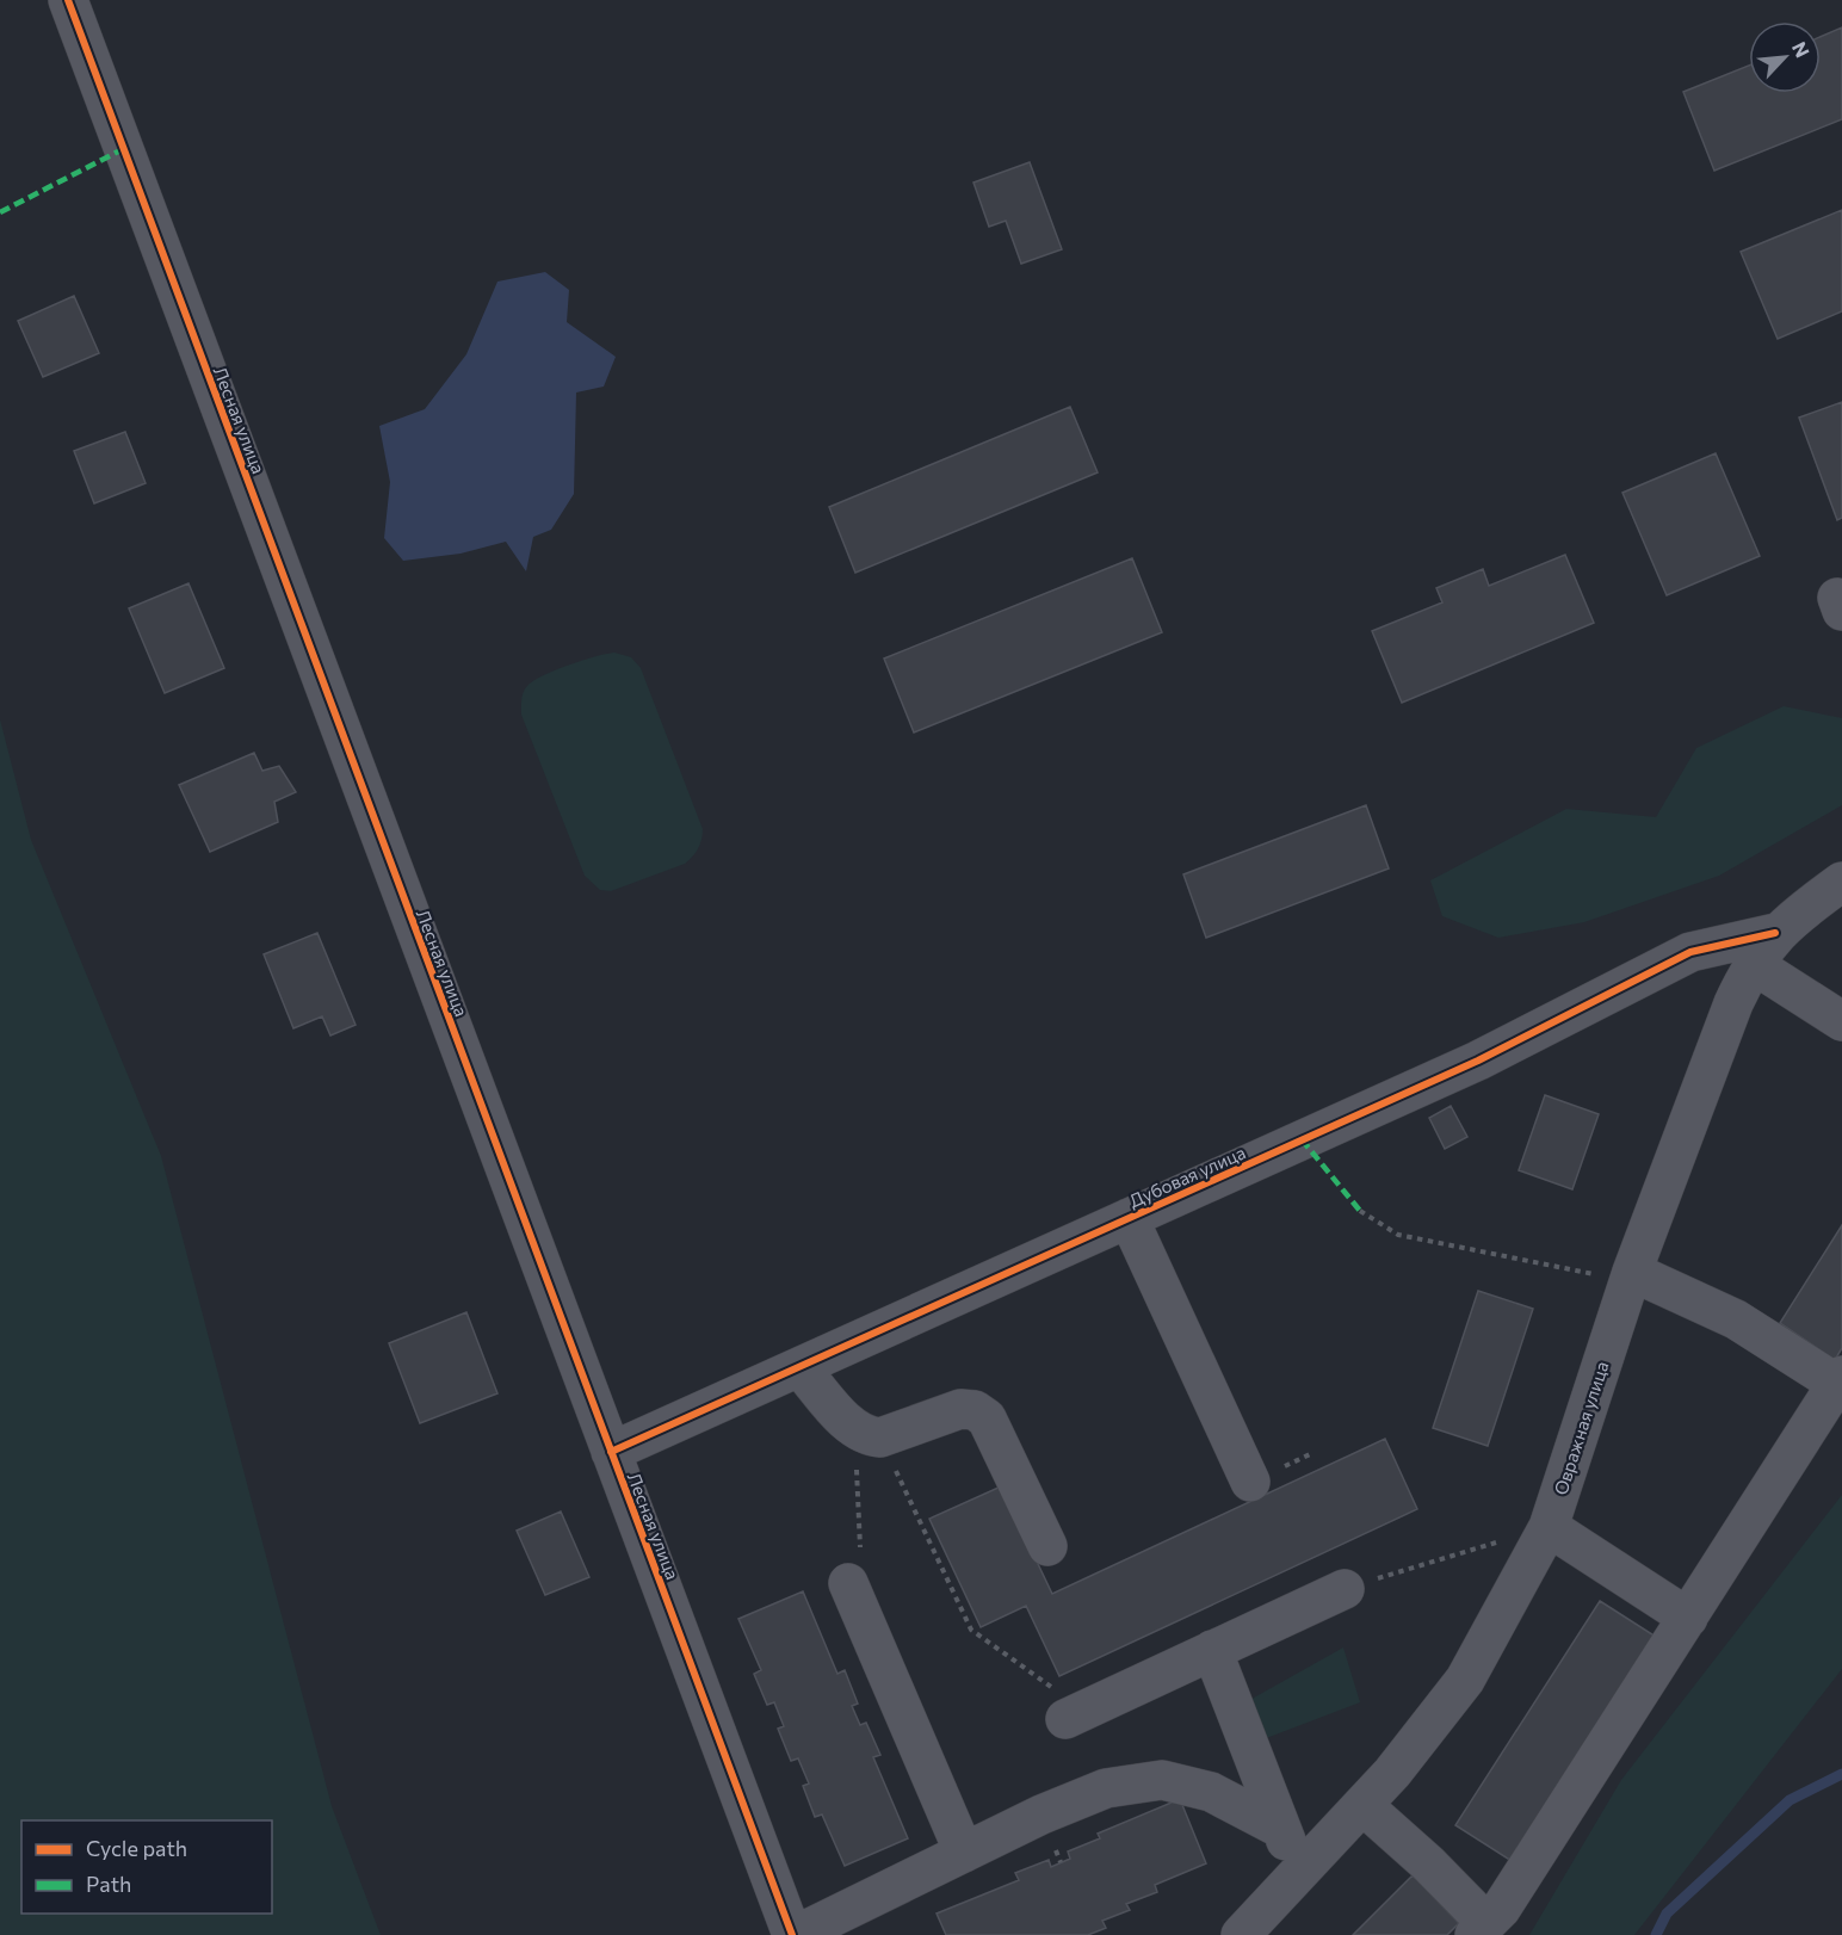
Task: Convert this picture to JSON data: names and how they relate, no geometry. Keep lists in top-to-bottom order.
{
  "streets": {
    "street": ["Лесная улица", "Дубовая улица", "Овражная улица"]
  },
  "crossings": [
    ["Лесная улица", "Дубовая улица"],
    ["Дубовая улица", "Овражная улица"]
  ],
  "legend": ["Cycle path", "Path"],
  "north": "top right"
}
